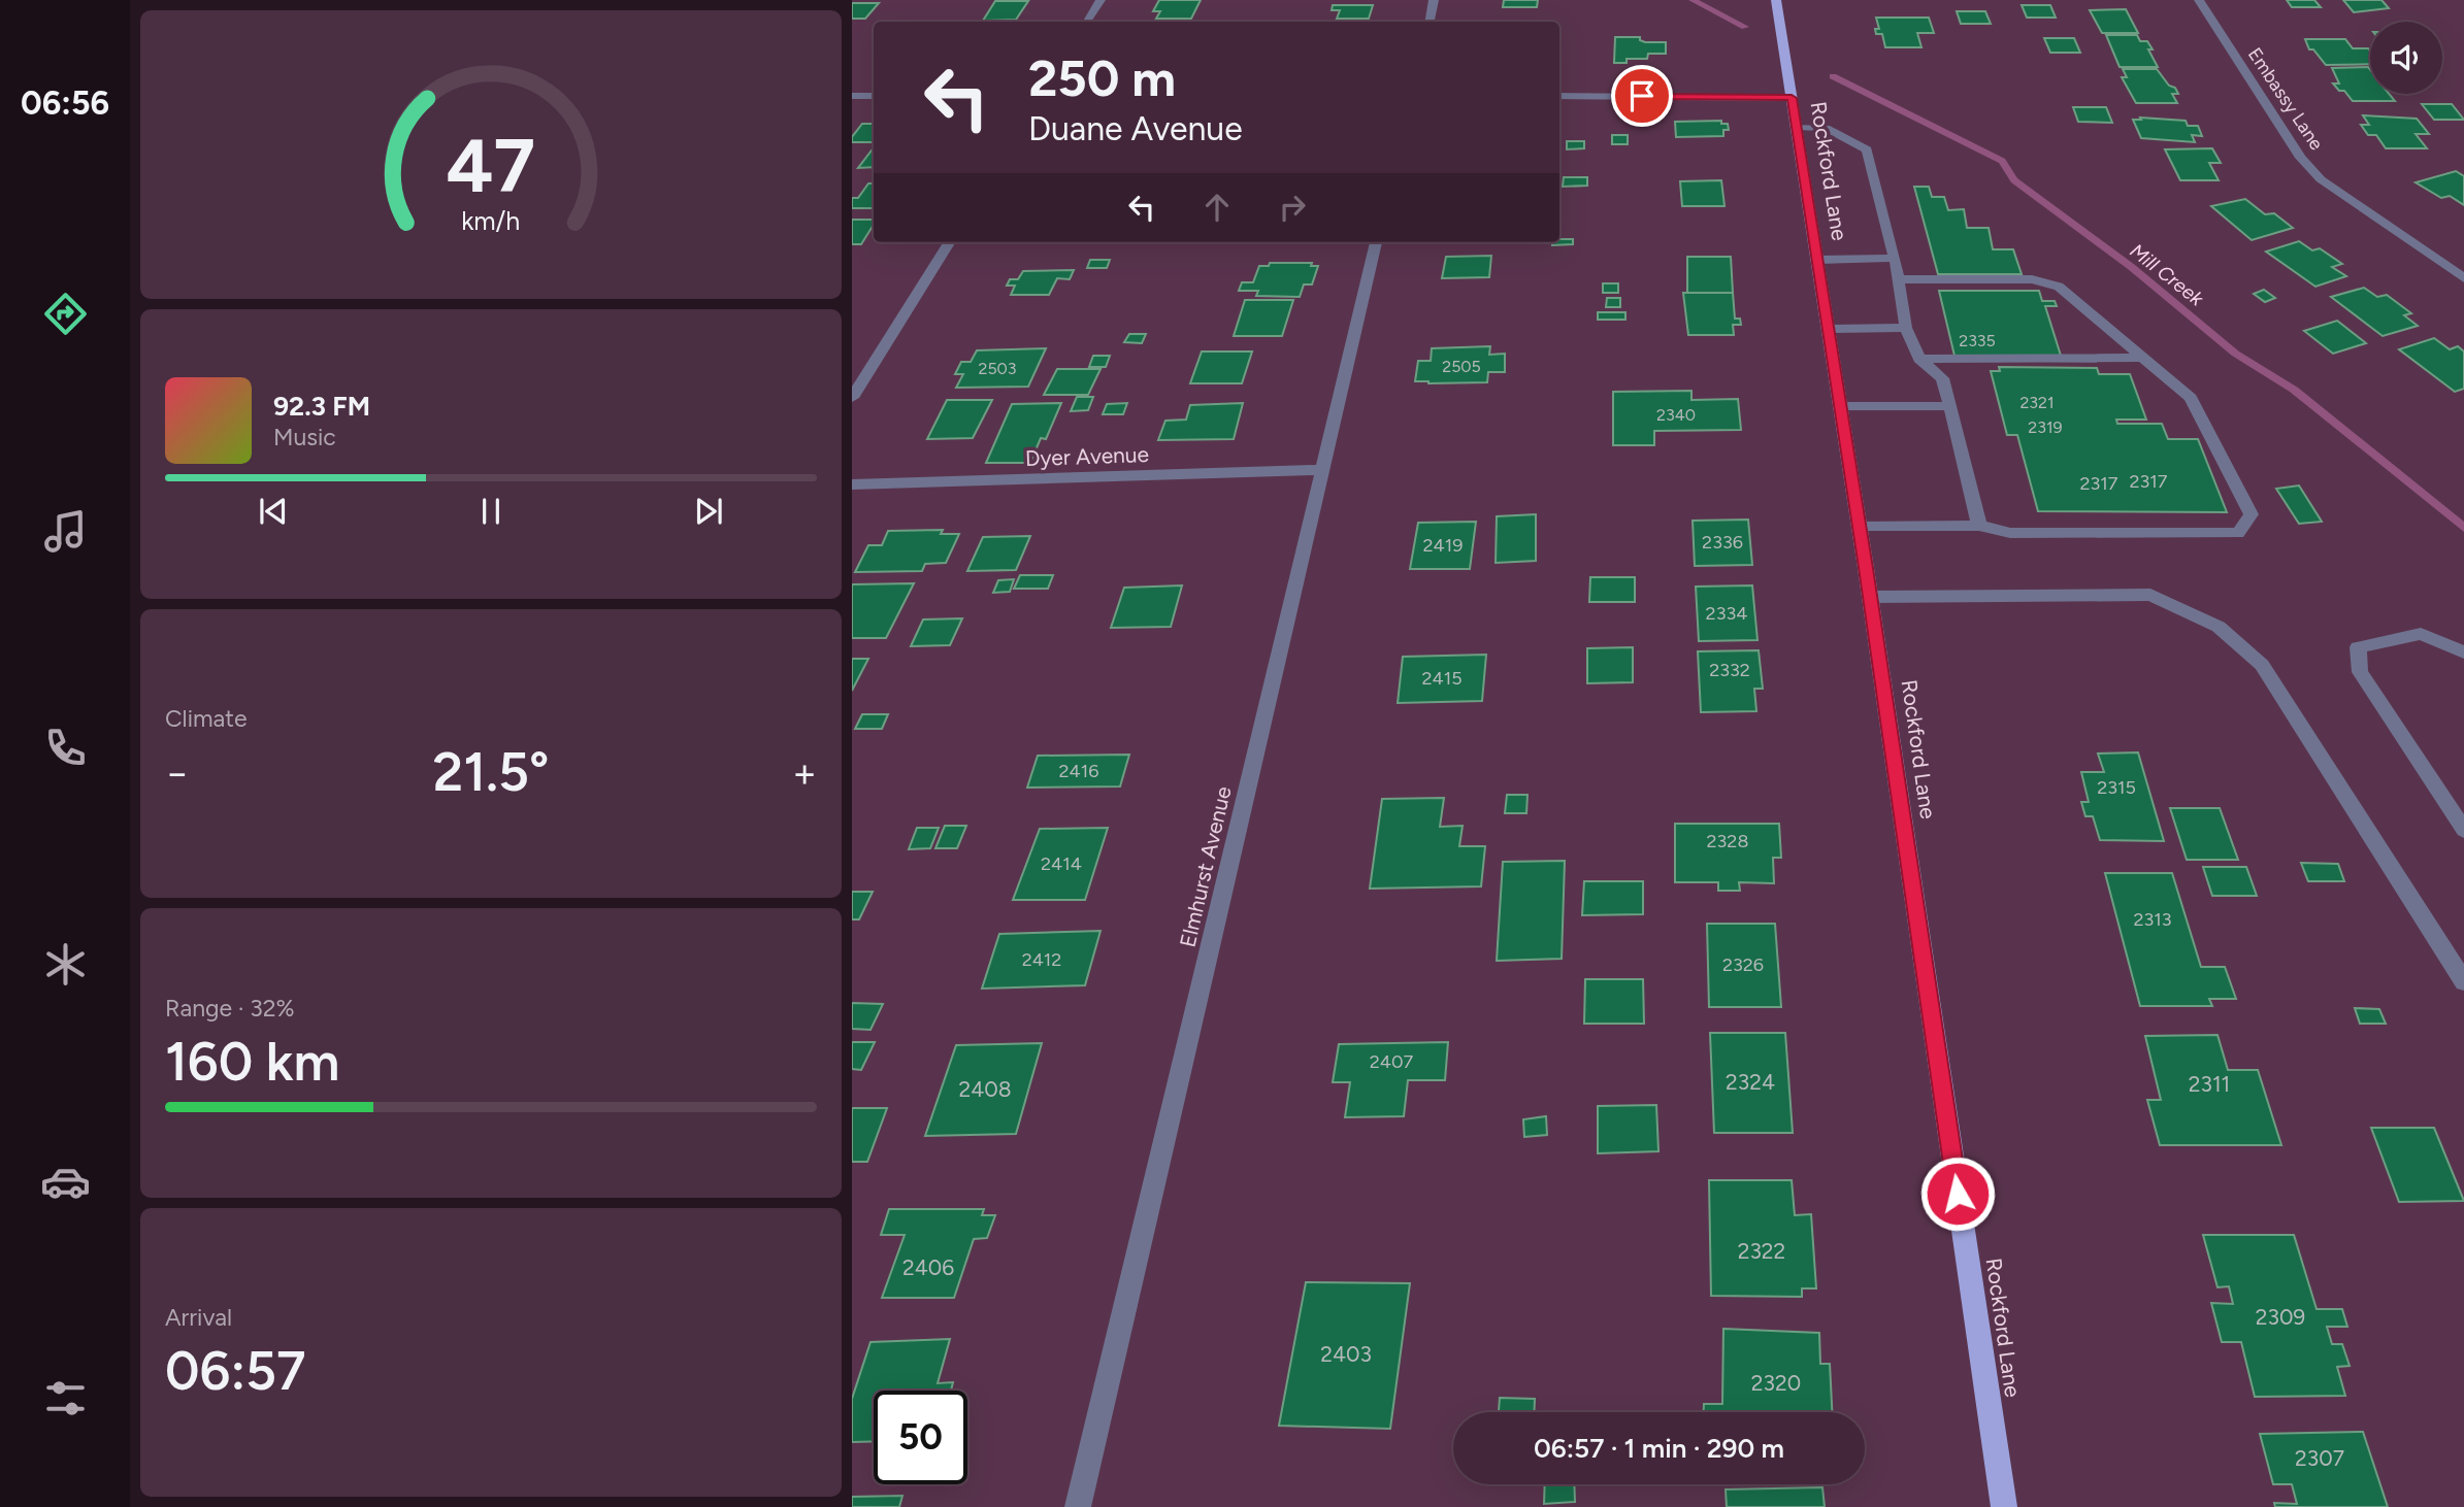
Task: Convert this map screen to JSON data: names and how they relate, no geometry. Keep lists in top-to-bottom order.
{
  "streets": {
    "main road": ["Rockford Lane"],
    "street": ["Embassy Lane", "Dyer Avenue", "Elmhurst Avenue"]
  },
  "crossings": [
    ["Dyer Avenue", "Elmhurst Avenue"]
  ],
  "water": ["Mill Creek"],
  "house_numbers": [
    "2335",
    "2505",
    "2503",
    "2321",
    "2340",
    "2319",
    "2317",
    "2317",
    "2336",
    "2419",
    "2334",
    "2332",
    "2415",
    "2416",
    "2315",
    "2328",
    "2414",
    "2313",
    "2412",
    "2326",
    "2407",
    "2324",
    "2311",
    "2408",
    "2322",
    "2406",
    "2309",
    "2403",
    "2320",
    "2307"
  ],
  "page": {
    "tabs": "06:56",
    "turn": ["250 m", "Duane Avenue"],
    "song": ["92.3 FM", "Music"],
    "tile": [
      "Climate",
      ["Range · 32%", "160 km"],
      ["Arrival", "06:57"]
    ],
    "heat": ["−", "21.5°", "+"],
    "limit": "50",
    "trip": "06:57 · 1 min · 290 m",
    "gauge": ["47", "km/h"]
  }
}
